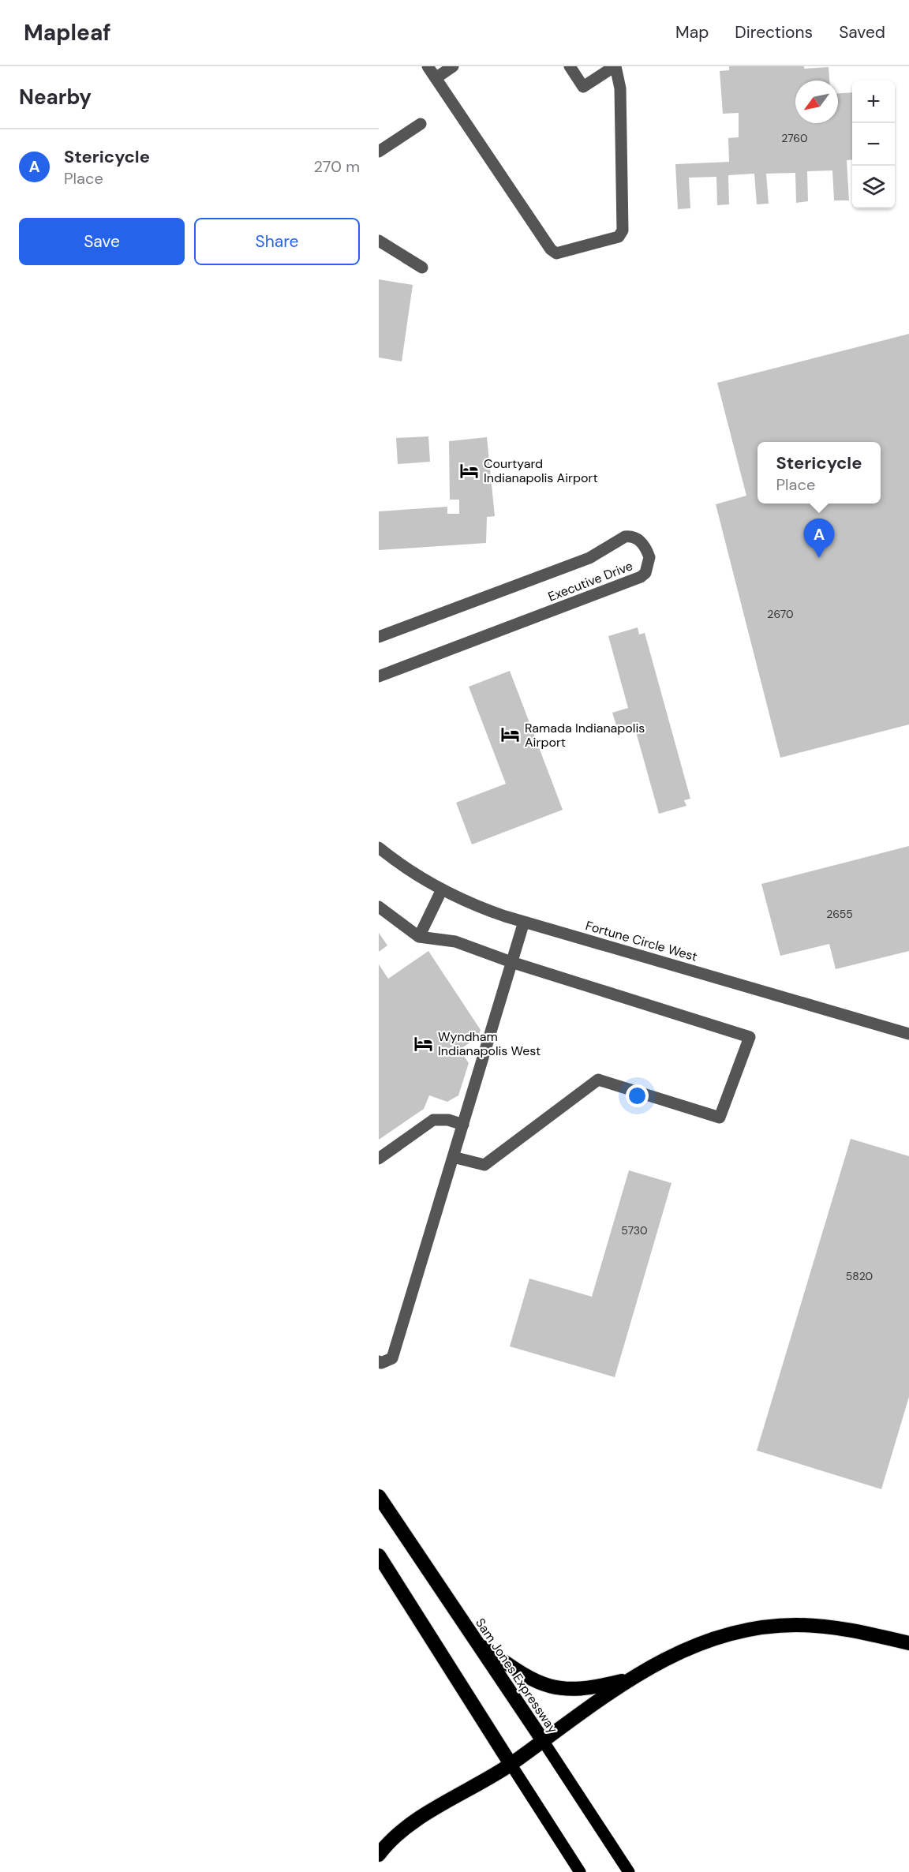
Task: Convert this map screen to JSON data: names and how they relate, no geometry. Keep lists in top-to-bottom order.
{
  "streets": {
    "highway": ["Sam Jones Expressway"],
    "street": ["Executive Drive", "Fortune Circle West"]
  },
  "places": {
    "hotel": ["Courtyard Indianapolis Airport", "Ramada Indianapolis Airport", "Wyndham Indianapolis West"]
  },
  "house_numbers": [
    "2760",
    "2670",
    "2655",
    "5730",
    "5820"
  ],
  "north": "bottom left",
  "page": {
    "header": "Mapleaf",
    "nav": ["Map", "Directions", "Saved"],
    "heading": "Nearby",
    "map_buttons": ["+", "−"],
    "list": [
      {
        "mark": "A",
        "name": "Stericycle",
        "note": "Place",
        "value": "270 m"
      }
    ],
    "buttons": ["Save", "Share"],
    "popup": ["Stericycle", "Place"],
    "pins": "A"
  }
}
